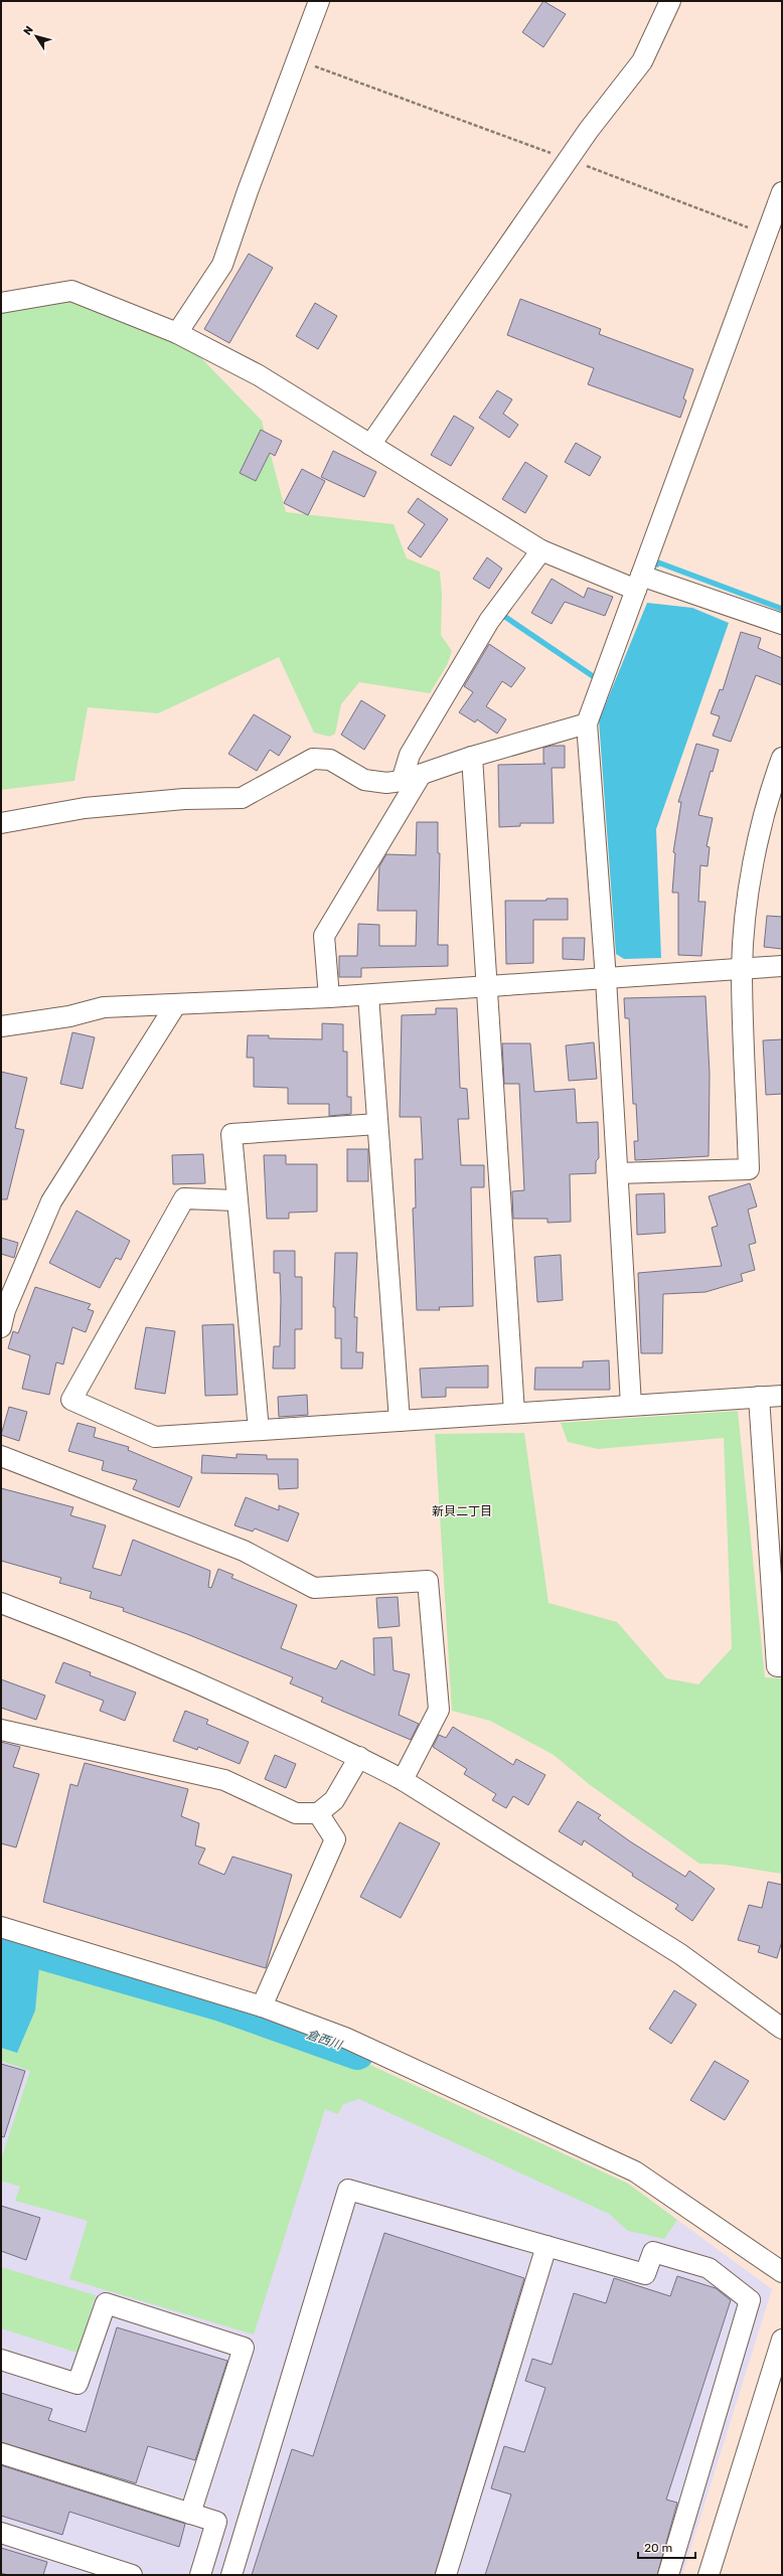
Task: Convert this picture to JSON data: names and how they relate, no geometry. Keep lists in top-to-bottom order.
{
  "districts": ["新貝二丁目"],
  "water": ["倉西川"],
  "scale_bar": "20 m",
  "north": "top left"
}
